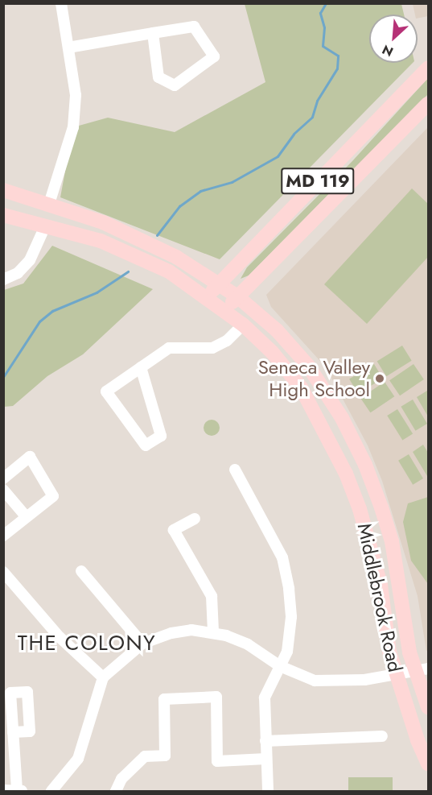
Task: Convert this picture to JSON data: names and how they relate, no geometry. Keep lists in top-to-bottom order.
{
  "streets": {
    "main road": ["MD 119", "Middlebrook Road"]
  },
  "crossings": [
    ["MD 119", "Middlebrook Road"]
  ],
  "districts": ["THE COLONY"],
  "places": ["Seneca Valley High School"],
  "north": "bottom left"
}
